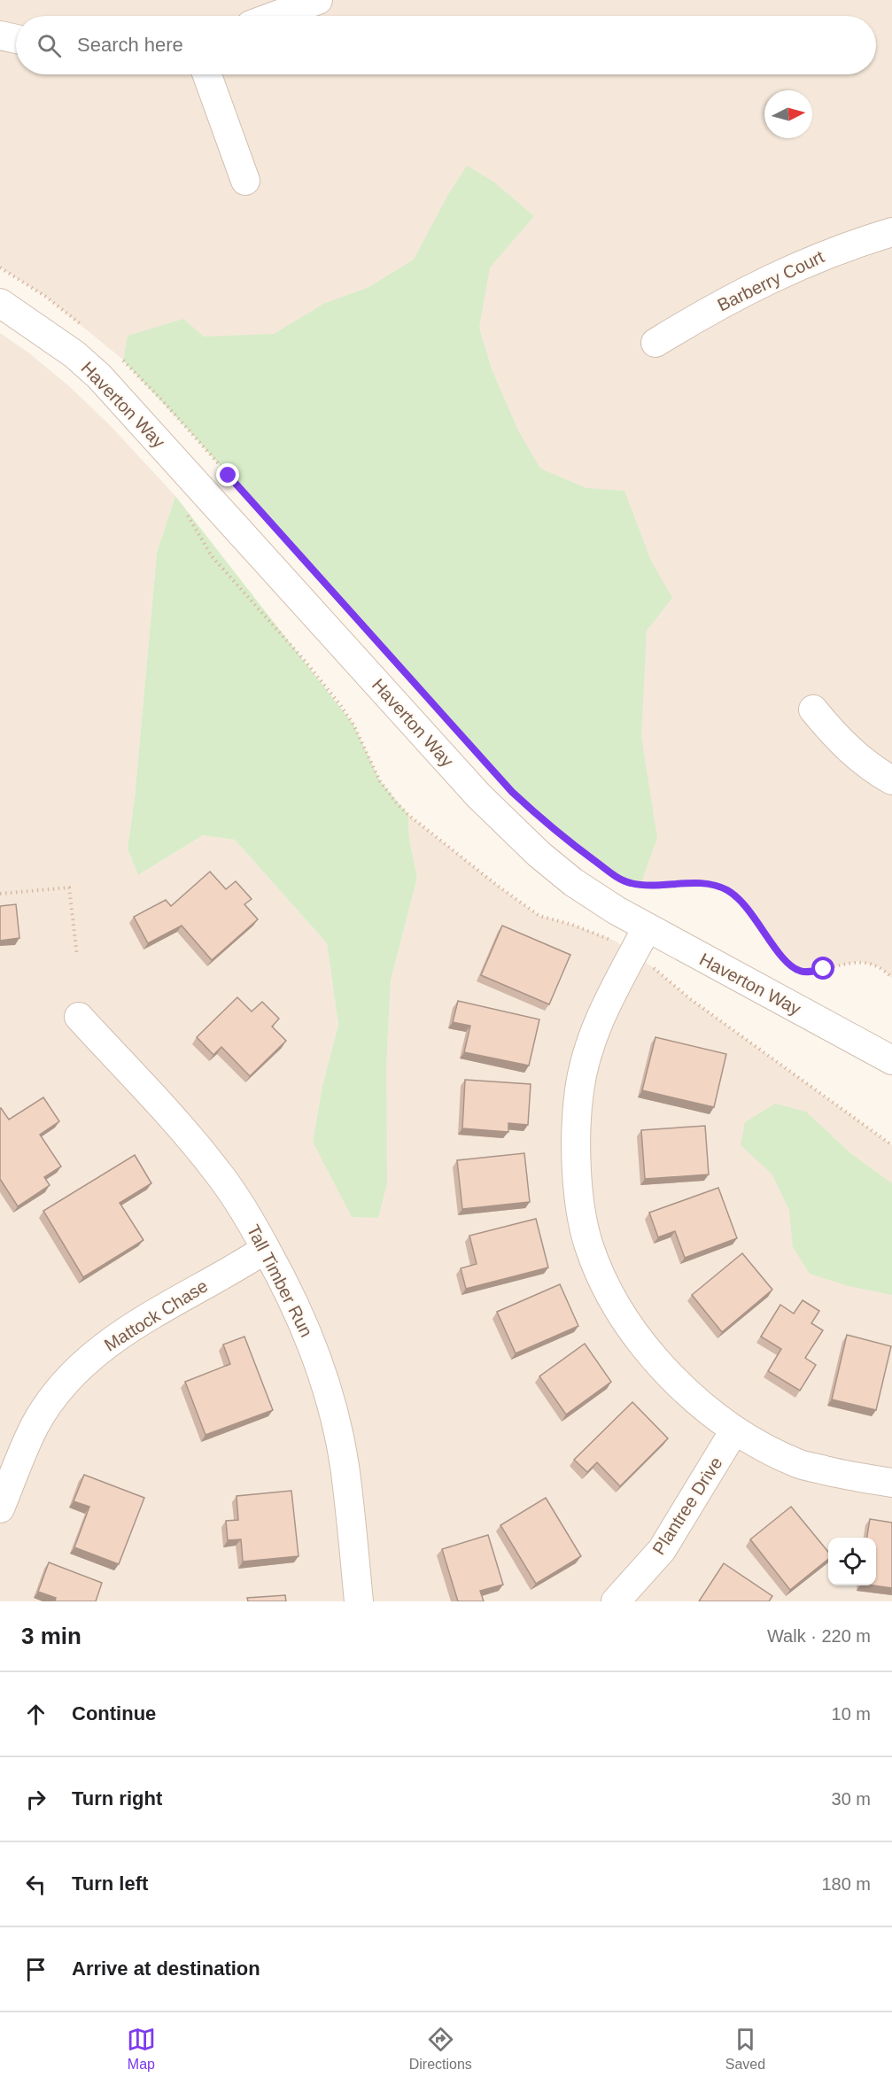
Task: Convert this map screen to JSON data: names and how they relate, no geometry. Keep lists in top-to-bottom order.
{
  "streets": {
    "street": [
      "Barberry Court",
      "Haverton Way",
      "Tall Timber Run",
      "Mattock Chase",
      "Plantree Drive"
    ]
  },
  "crossings": [
    ["Tall Timber Run", "Mattock Chase"]
  ],
  "north": "right",
  "page": {
    "search": "Search here",
    "heading": ["3 min", "Walk · 220 m"],
    "list": [
      ["Continue", "10 m"],
      ["Turn right", "30 m"],
      ["Turn left", "180 m"],
      "Arrive at destination"
    ],
    "nav": ["Map", "Directions", "Saved"]
  }
}
